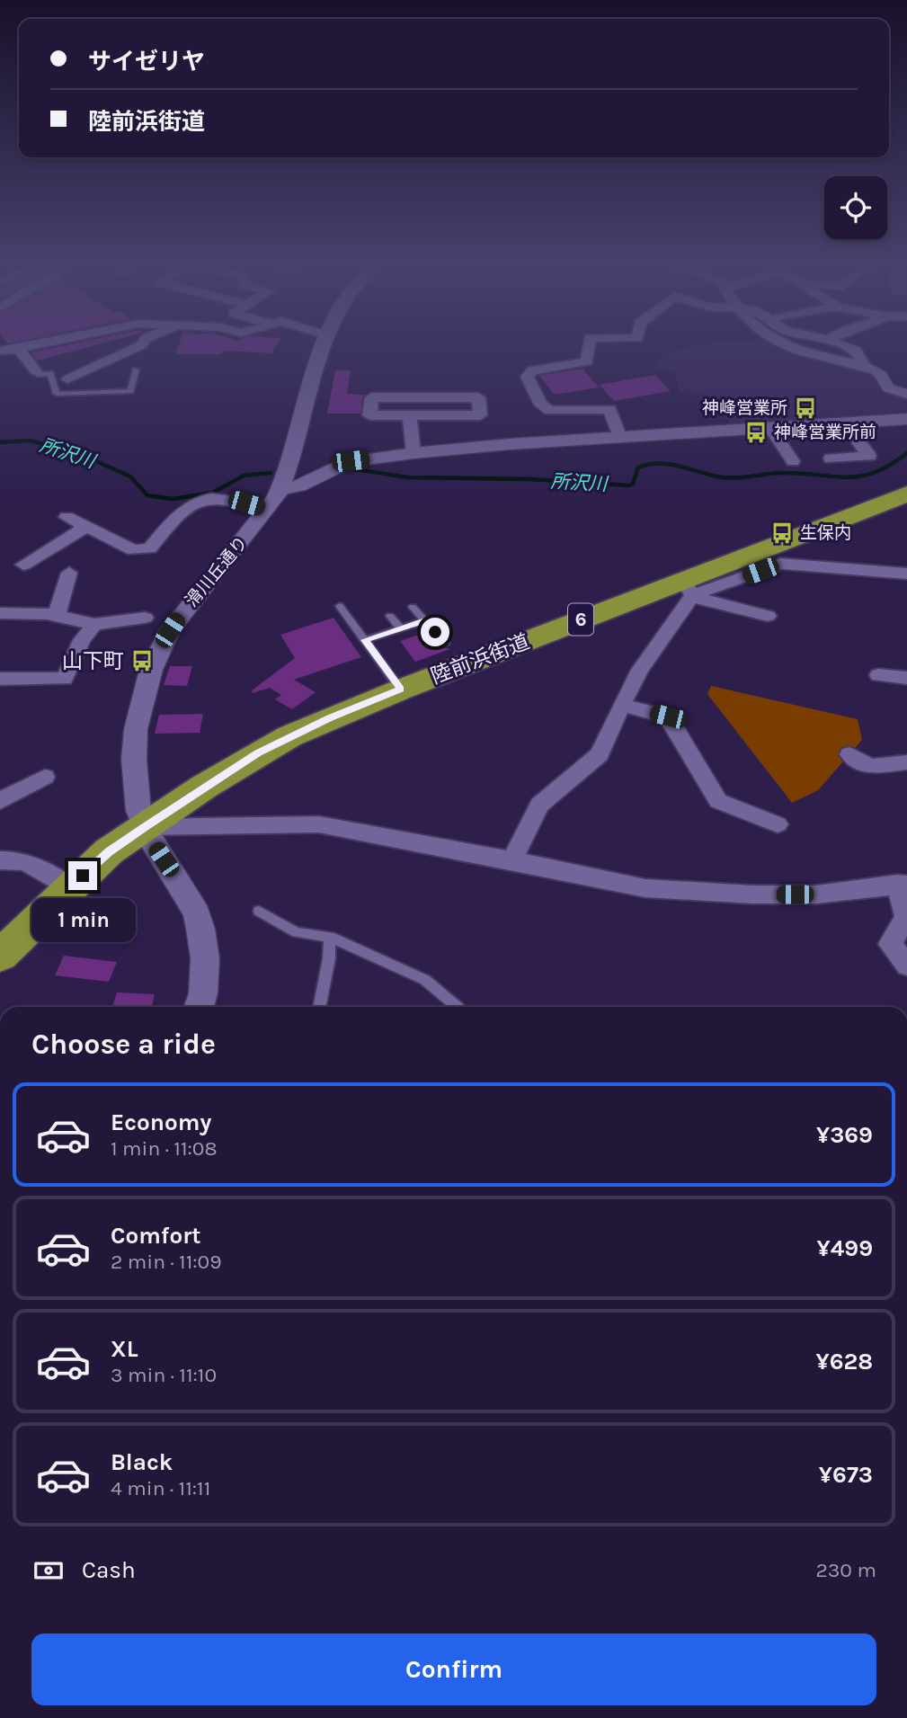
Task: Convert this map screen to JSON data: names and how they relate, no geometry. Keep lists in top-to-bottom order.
{
  "streets": {
    "highway": ["6", "陸前浜街道"],
    "street": ["滑川丘通り"]
  },
  "crossings": [
    ["滑川丘通り", "陸前浜街道"]
  ],
  "water": ["所沢川"],
  "places": {
    "bus stop": [
      "神峰営業所",
      "神峰営業所前",
      "生保内",
      "山下町"
    ]
  },
  "page": {
    "banner": ["サイゼリヤ", "陸前浜街道"],
    "bubble": "1 min",
    "heading": "Choose a ride",
    "list": [
      {
        "name": "Economy",
        "note": "1 min · 11:08",
        "value": "¥369"
      },
      {
        "name": "Comfort",
        "note": "2 min · 11:09",
        "value": "¥499"
      },
      {
        "name": "XL",
        "note": "3 min · 11:10",
        "value": "¥628"
      },
      {
        "name": "Black",
        "note": "4 min · 11:11",
        "value": "¥673"
      }
    ],
    "pay": ["Cash", "230 m"],
    "buttons": "Confirm"
  }
}
